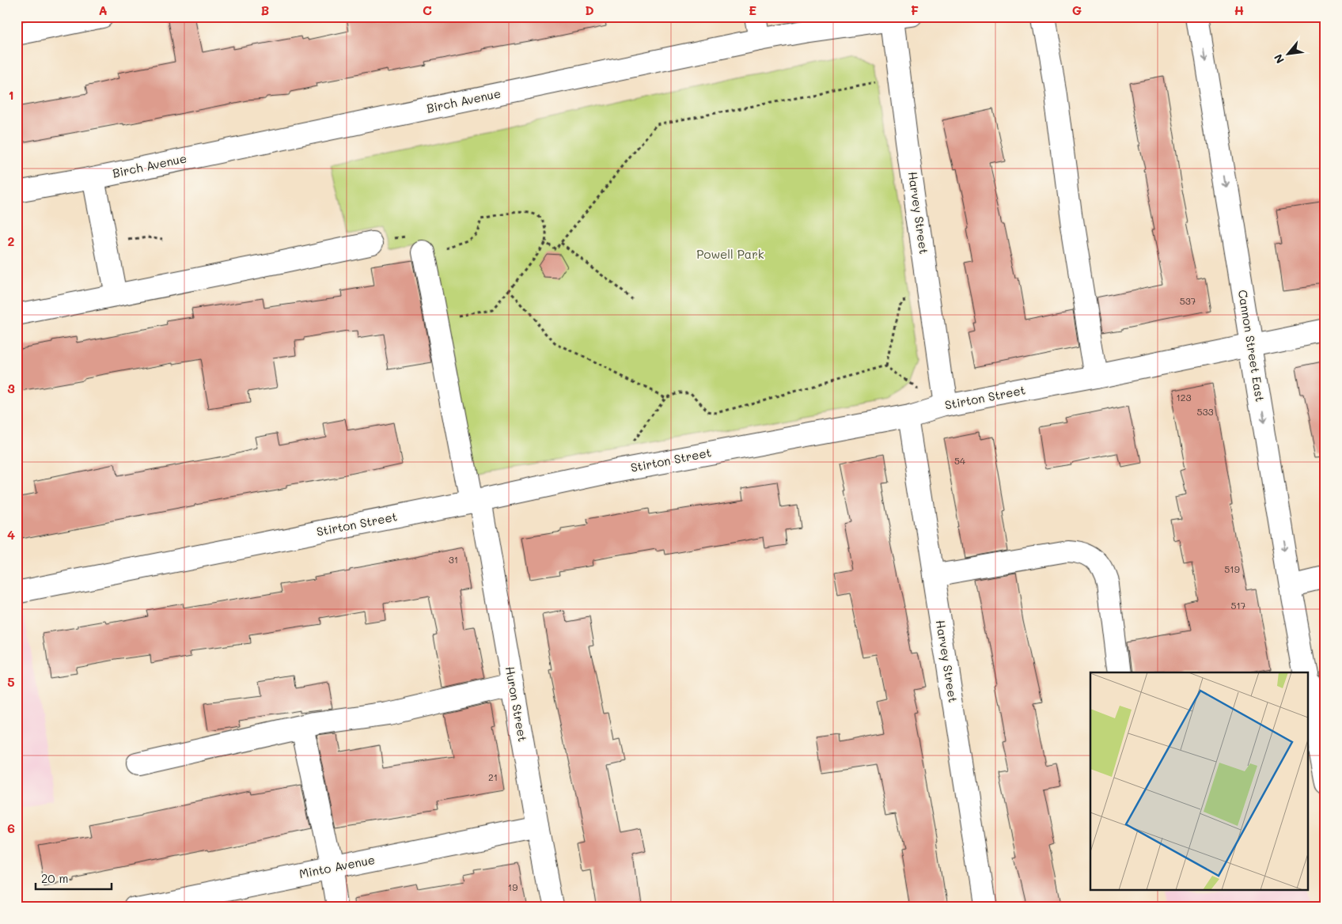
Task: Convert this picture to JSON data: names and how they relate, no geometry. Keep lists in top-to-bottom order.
{
  "streets": {
    "street": [
      "Birch Avenue",
      "Harvey Street",
      "Cannon Street East",
      "Stirton Street",
      "Huron Street",
      "Minto Avenue"
    ]
  },
  "crossings": [
    ["Birch Avenue", "Harvey Street"],
    ["Harvey Street", "Stirton Street"],
    ["Cannon Street East", "Stirton Street"],
    ["Stirton Street", "Huron Street"],
    ["Huron Street", "Minto Avenue"]
  ],
  "parks": ["Powell Park"],
  "house_numbers": [
    "537",
    "123",
    "533",
    "54",
    "31",
    "519",
    "517",
    "21",
    "19"
  ],
  "scale_bar": "20 m",
  "north": "bottom left",
  "grid": {
    "columns": [
      "A",
      "B",
      "C",
      "D",
      "E",
      "F",
      "G",
      "H"
    ],
    "rows": [
      "1",
      "2",
      "3",
      "4",
      "5",
      "6"
    ]
  }
}
